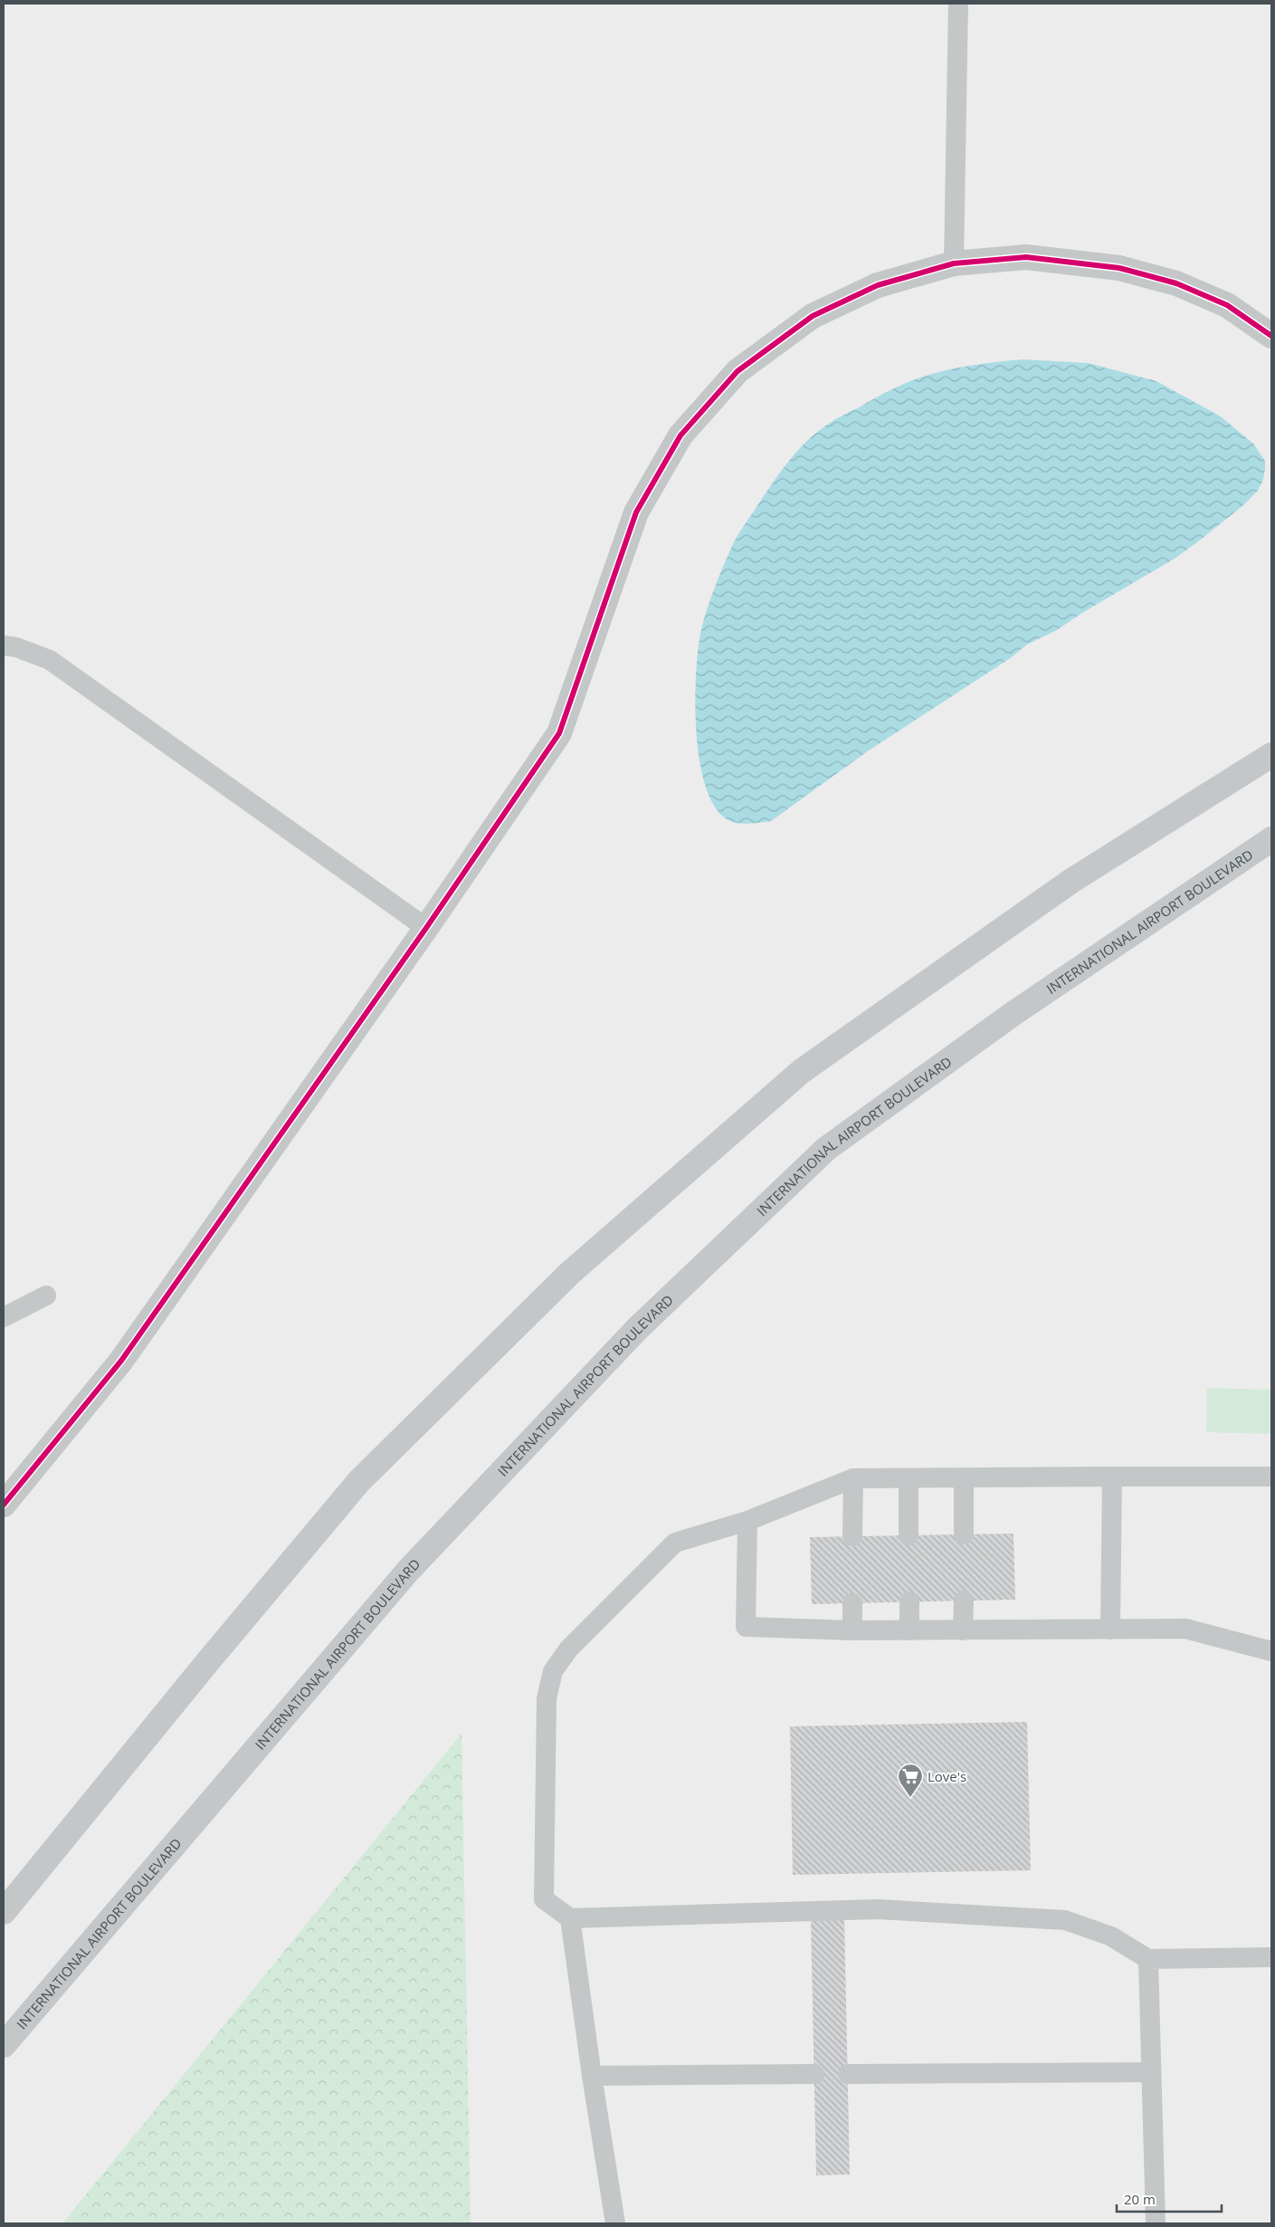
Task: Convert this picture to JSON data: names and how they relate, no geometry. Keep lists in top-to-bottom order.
{
  "streets": {
    "main road": ["INTERNATIONAL AIRPORT BOULEVARD"]
  },
  "places": {
    "supermarket": ["Love's"]
  },
  "scale_bar": "20 m"
}
